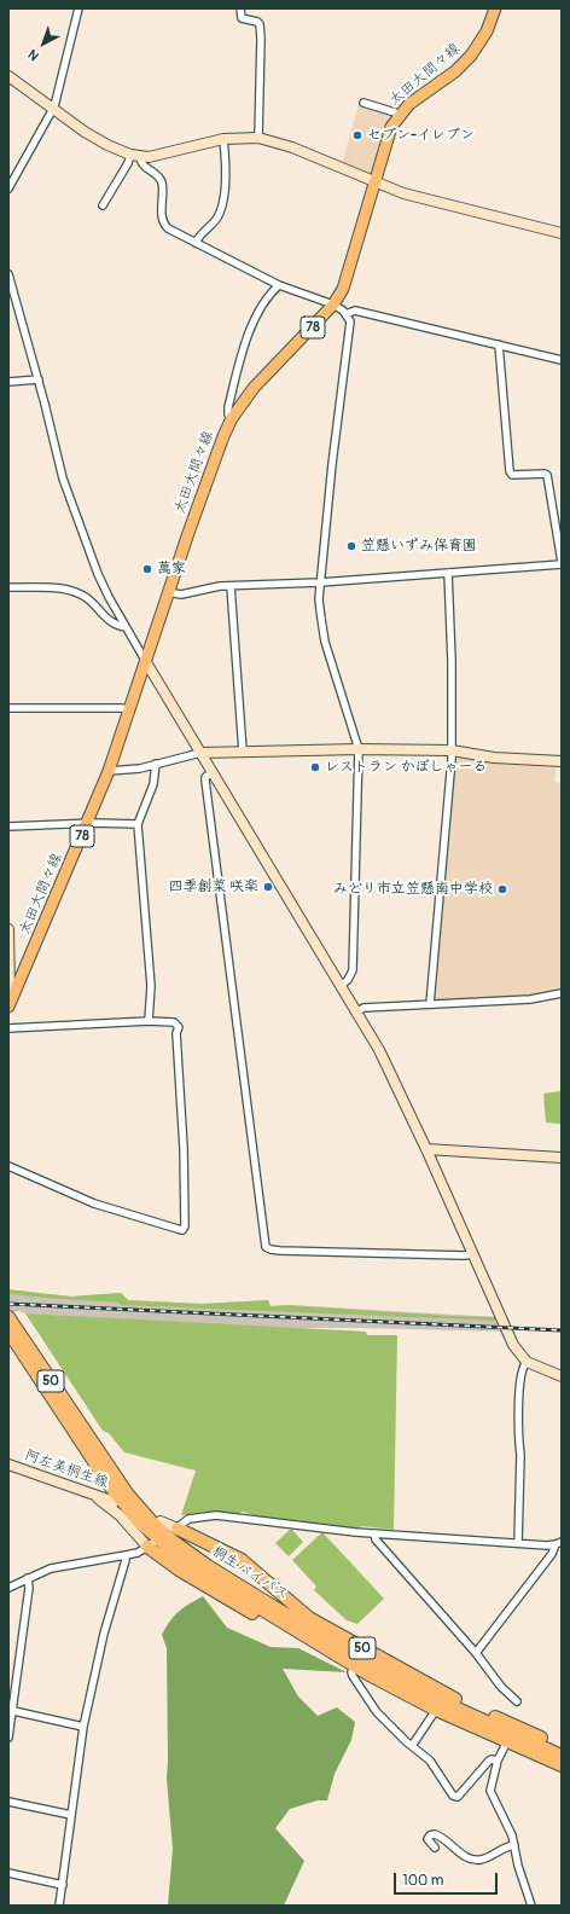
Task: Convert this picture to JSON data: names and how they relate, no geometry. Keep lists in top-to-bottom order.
{
  "streets": {
    "highway": ["50", "桐生バイパス"],
    "main road": ["太田大間々線", "78"],
    "street": ["阿左美桐生線"]
  },
  "places": [
    "セブン-イレブン",
    "笠懸いずみ保育園",
    "萬家",
    "レストラン かぼしゃーる",
    "四季創菜 咲楽",
    "みどり市立笠懸南中学校"
  ],
  "scale_bar": "100 m",
  "north": "bottom left"
}
